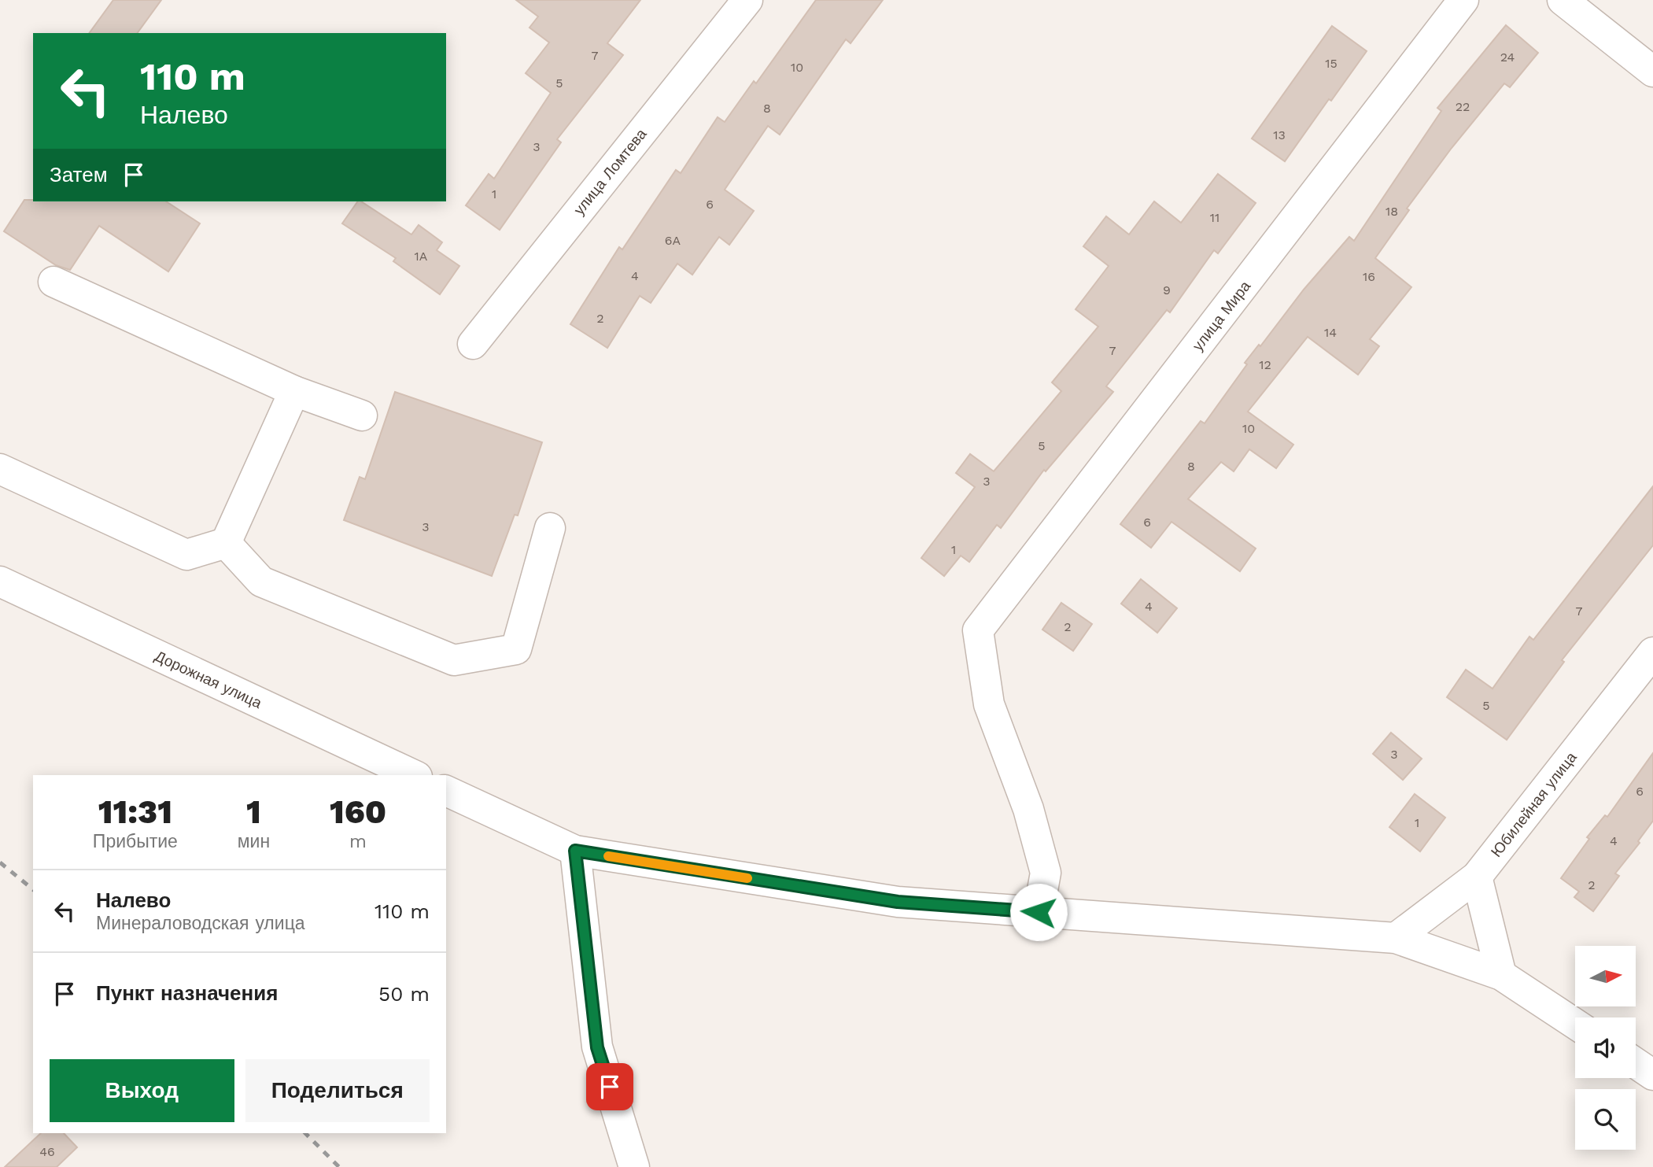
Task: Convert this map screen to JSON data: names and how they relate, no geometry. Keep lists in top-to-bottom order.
{
  "streets": {
    "street": [
      "улица Ломтева",
      "улица Мира",
      "Дорожная улица",
      "Юбилейная улица"
    ]
  },
  "house_numbers": [
    "7",
    "24",
    "15",
    "10",
    "5",
    "22",
    "8",
    "13",
    "3",
    "1",
    "6",
    "18",
    "11",
    "6A",
    "1A",
    "4",
    "16",
    "9",
    "2",
    "14",
    "7",
    "12",
    "10",
    "5",
    "8",
    "3",
    "6",
    "3",
    "1",
    "4",
    "7",
    "2",
    "5",
    "3",
    "6",
    "1",
    "4",
    "2",
    "46"
  ],
  "north": "right",
  "page": {
    "turn": ["110 m", "Налево"],
    "then": "Затем",
    "eta": [
      "11:31",
      "Прибытие",
      "1",
      "мин",
      "160",
      "m"
    ],
    "list": [
      {
        "name": "Налево",
        "note": "Минераловодская улица",
        "value": "110 m"
      },
      {
        "name": "Пункт назначения",
        "value": "50 m"
      }
    ],
    "buttons": ["Выход", "Поделиться"]
  }
}
